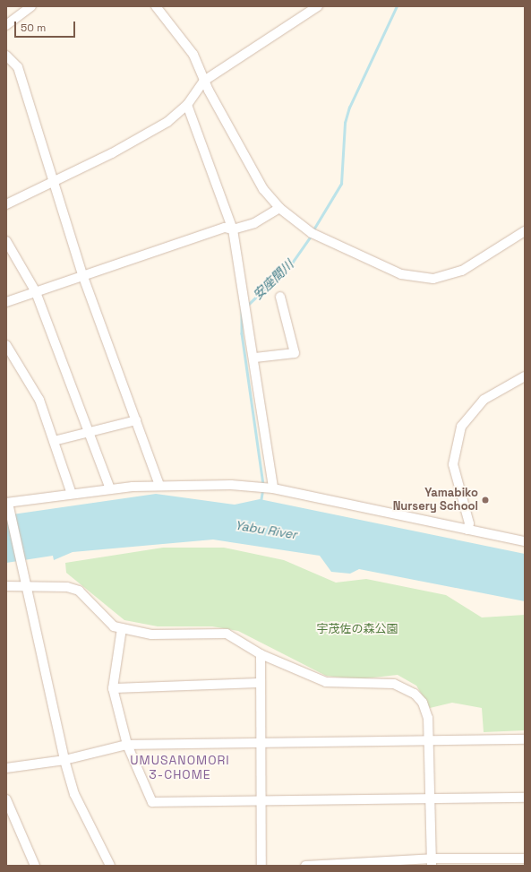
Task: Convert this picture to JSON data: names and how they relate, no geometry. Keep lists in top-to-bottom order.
{
  "districts": ["UMUSANOMORI 3-CHOME"],
  "water": ["安座間川", "Yabu River"],
  "parks": ["宇茂佐の森公園"],
  "places": ["Yamabiko Nursery School"],
  "scale_bar": "50 m"
}
